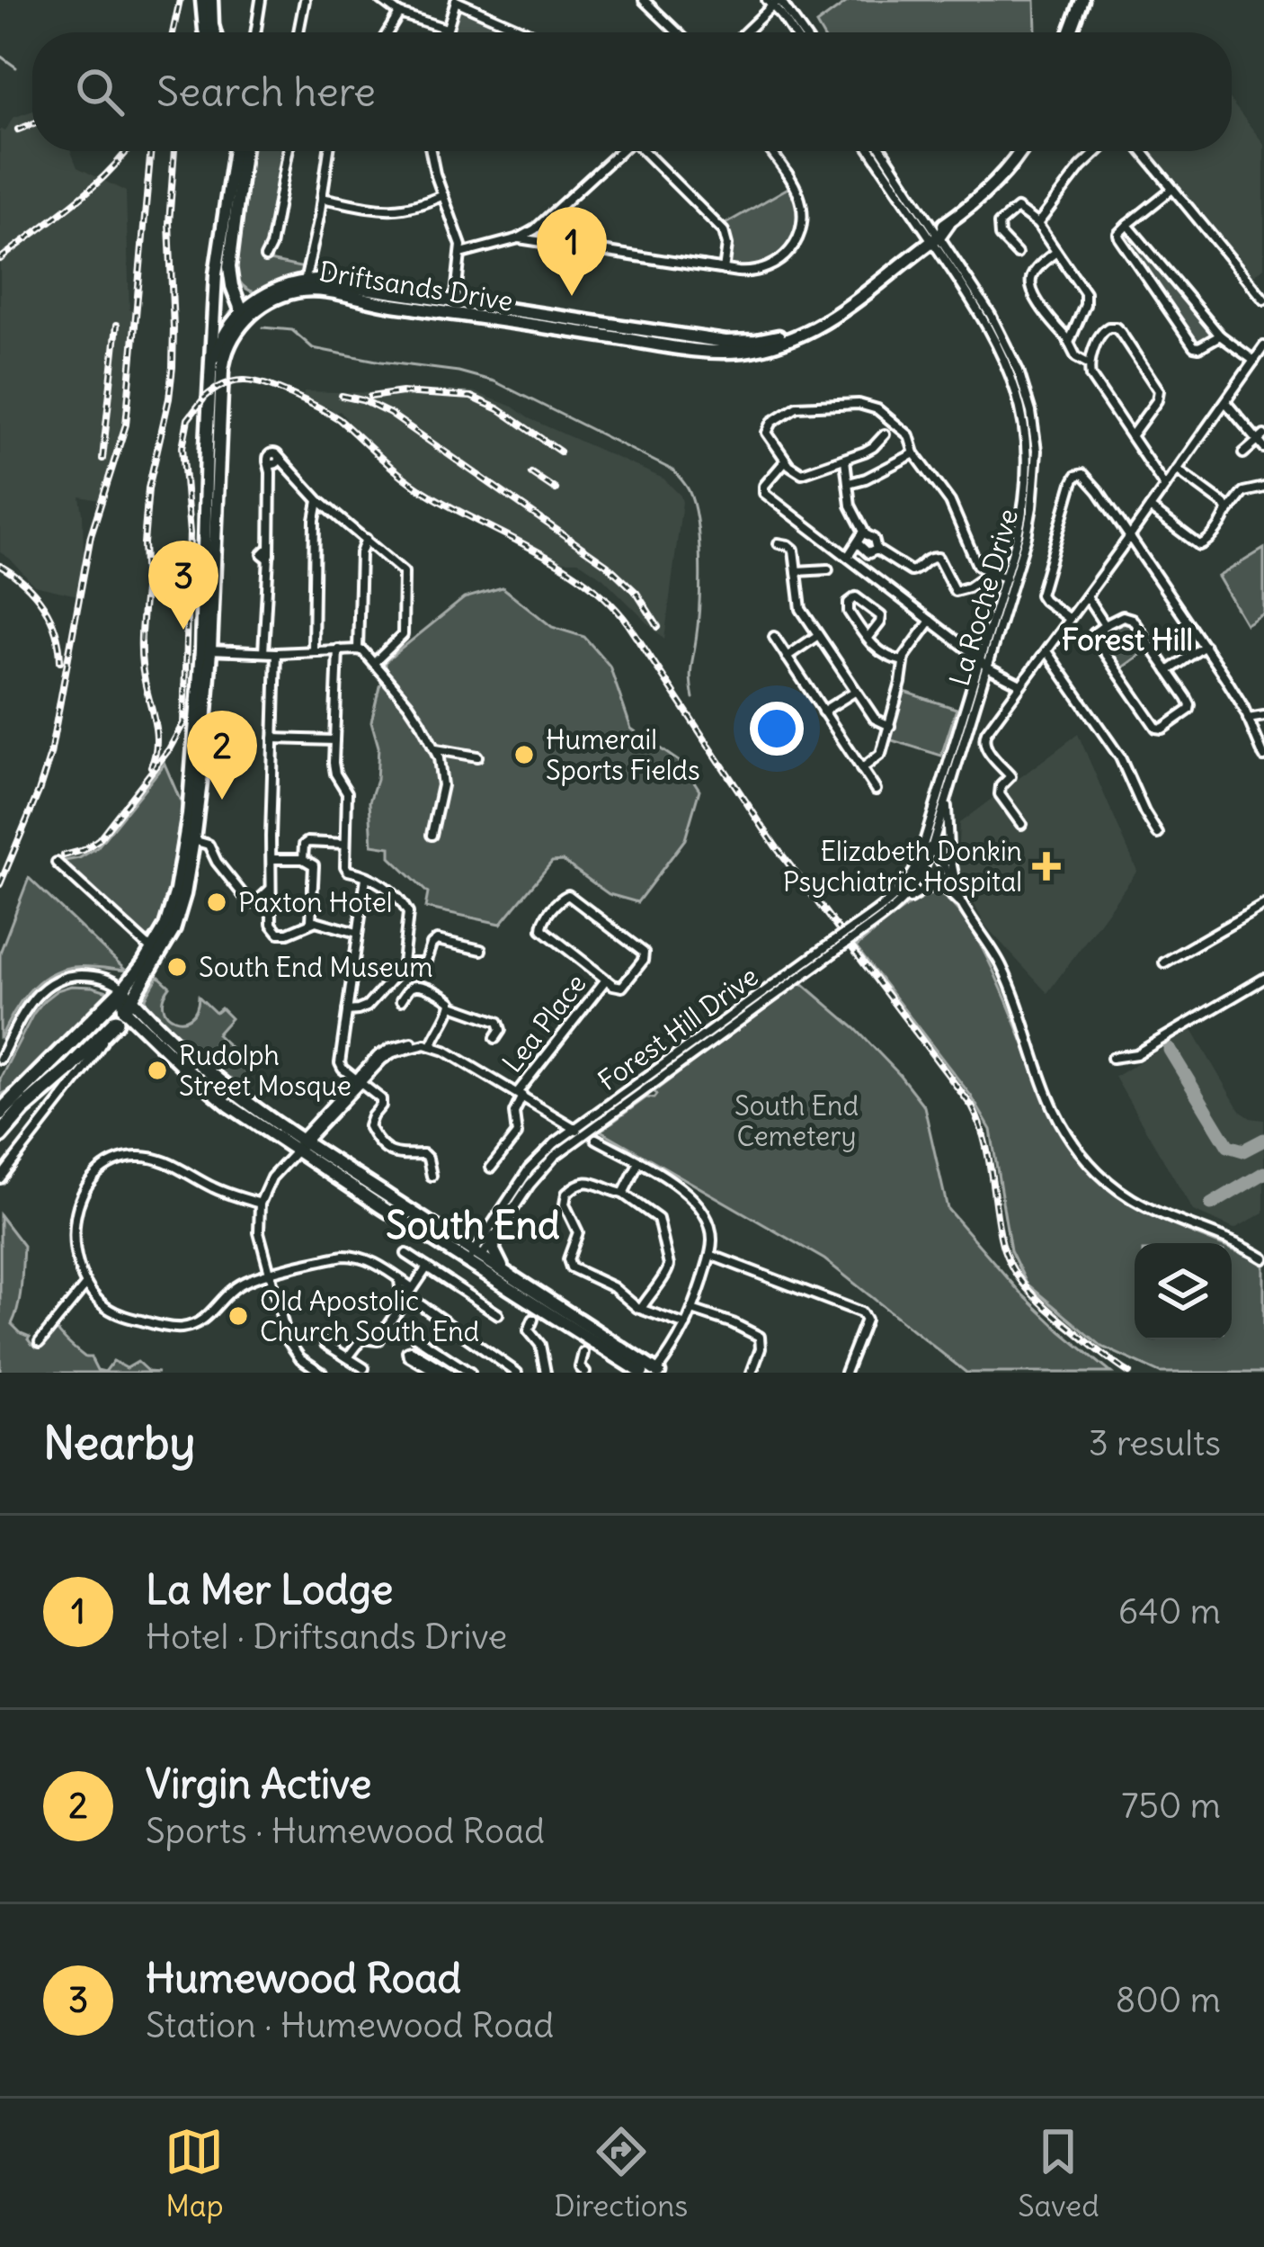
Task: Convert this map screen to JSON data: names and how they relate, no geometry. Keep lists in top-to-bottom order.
{
  "streets": {
    "main road": ["Driftsands Drive"],
    "street": ["La Roche Drive", "Lea Place", "Forest Hill Drive"]
  },
  "crossings": [
    ["Driftsands Drive", "La Roche Drive"],
    ["La Roche Drive", "Forest Hill Drive"]
  ],
  "districts": ["Forest Hill", "South End"],
  "parks": ["South End Cemetery"],
  "places": {
    "other": [
      "Humerail Sports Fields",
      "Paxton Hotel",
      "South End Museum",
      "Rudolph Street Mosque",
      "Old Apostolic Church South End"
    ],
    "health": ["Elizabeth Donkin Psychiatric Hospital"]
  },
  "page": {
    "search": "Search here",
    "pins": ["1", "3", "2"],
    "heading": ["Nearby", "3 results"],
    "list": [
      {
        "mark": "1",
        "name": "La Mer Lodge",
        "note": "Hotel · Driftsands Drive",
        "value": "640 m"
      },
      {
        "mark": "2",
        "name": "Virgin Active",
        "note": "Sports · Humewood Road",
        "value": "750 m"
      },
      {
        "mark": "3",
        "name": "Humewood Road",
        "note": "Station · Humewood Road",
        "value": "800 m"
      }
    ],
    "nav": ["Map", "Directions", "Saved"]
  }
}
